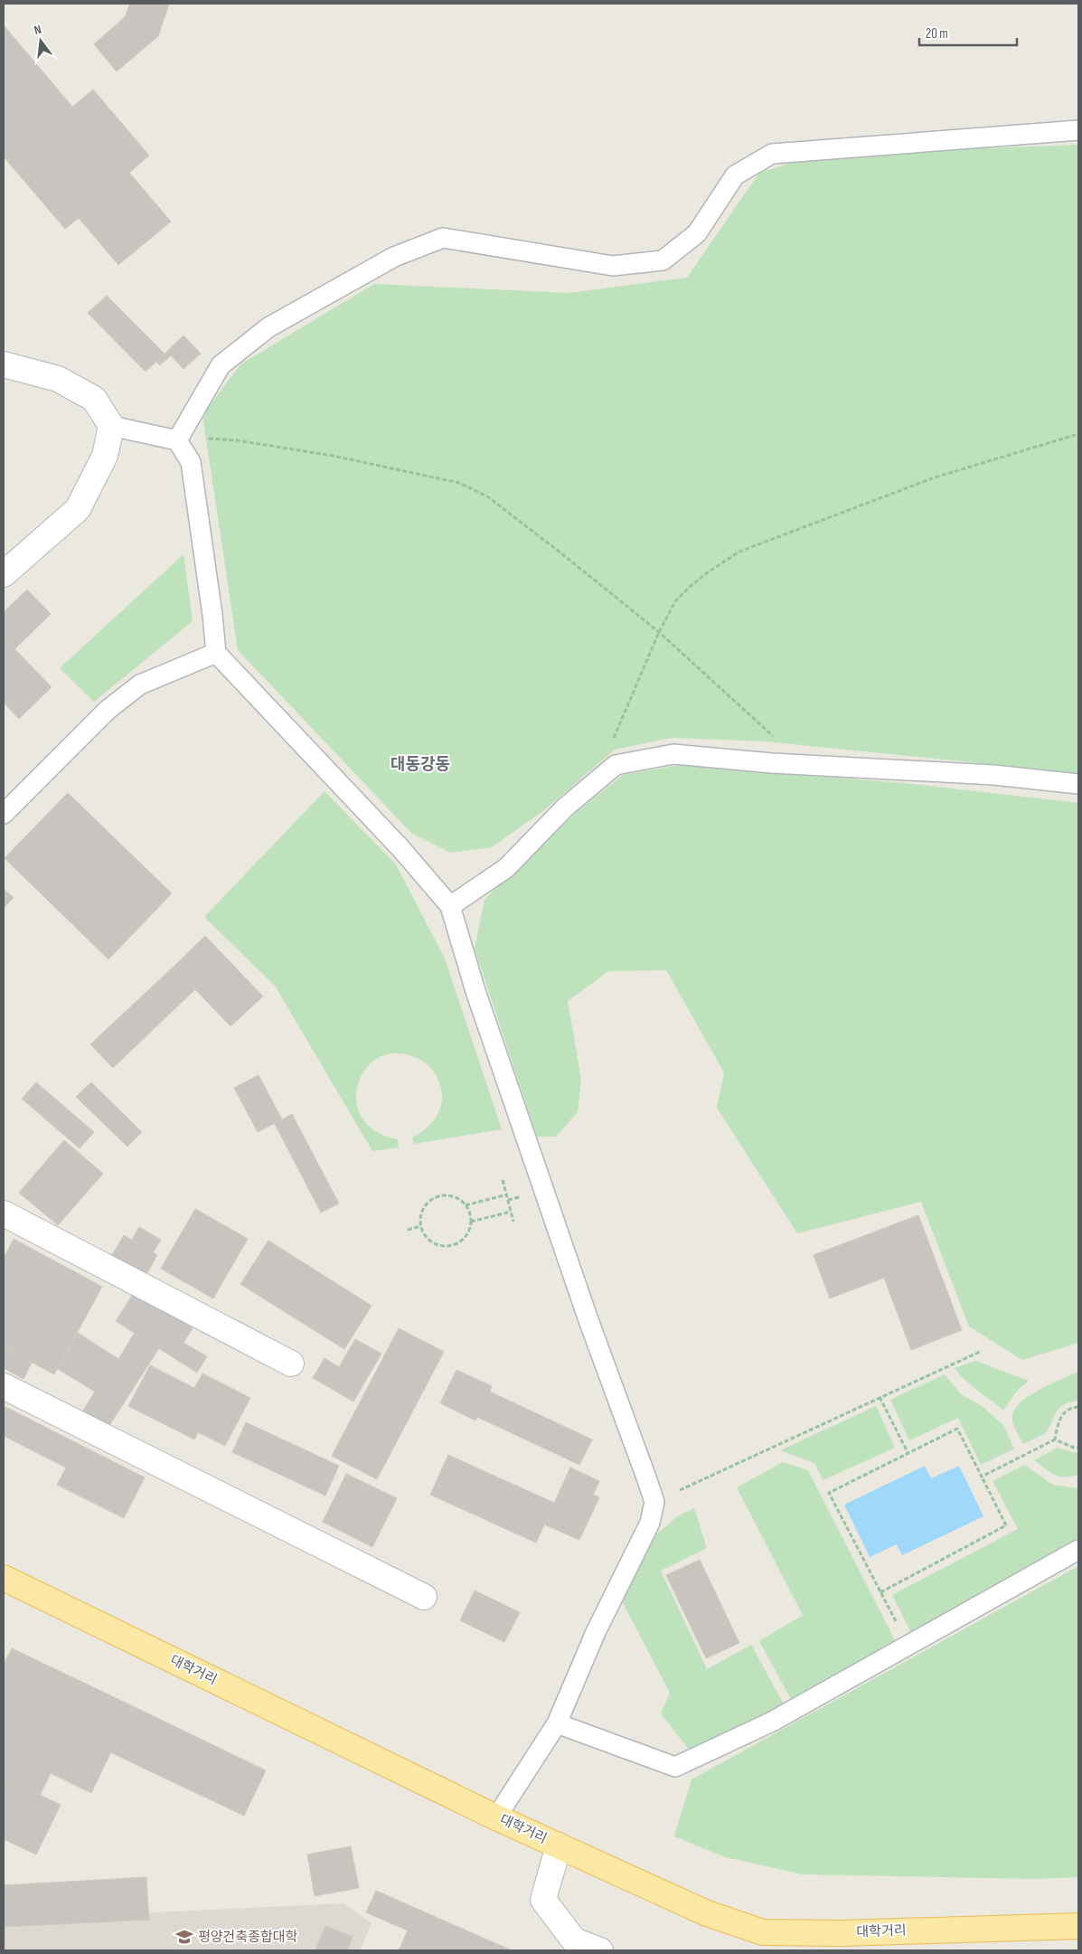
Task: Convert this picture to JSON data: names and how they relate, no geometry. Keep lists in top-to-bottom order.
{
  "streets": {
    "main road": ["대학거리"]
  },
  "districts": ["대동강동"],
  "places": {
    "school or university": ["평양건축종합대학"]
  },
  "scale_bar": "20 m",
  "north": "top"
}
